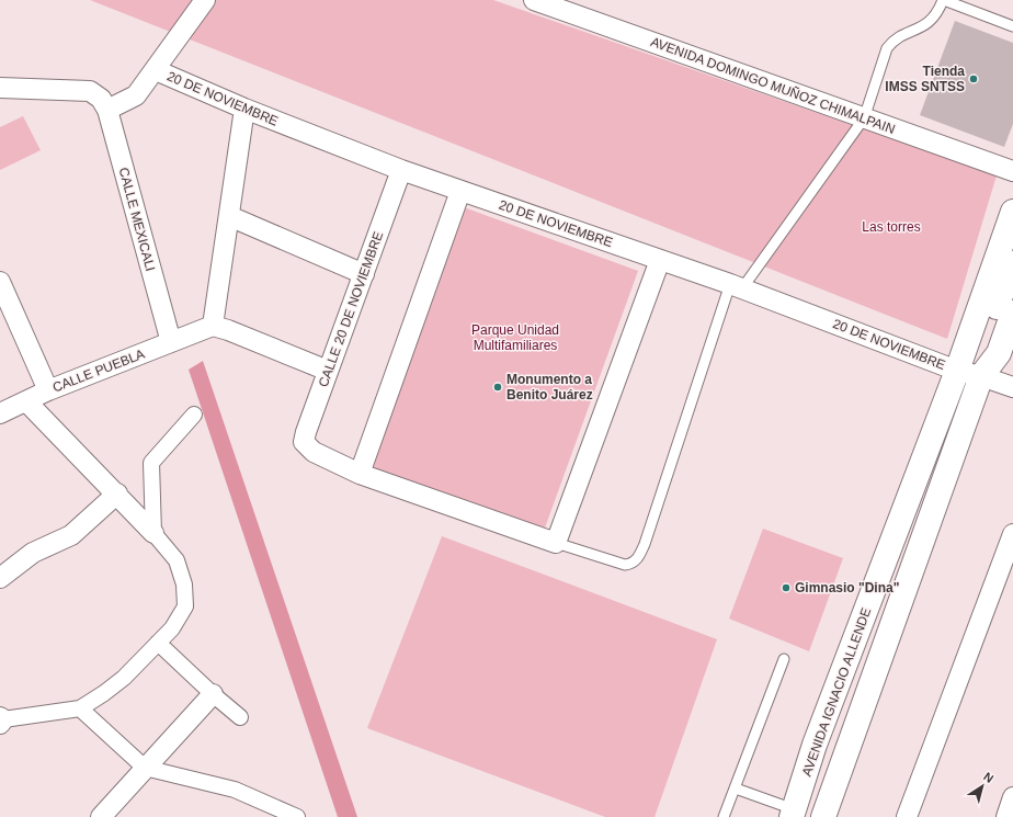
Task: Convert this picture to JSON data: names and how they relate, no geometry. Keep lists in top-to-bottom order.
{
  "streets": {
    "street": [
      "AVENIDA DOMINGO MUÑOZ CHIMALPAIN",
      "20 DE NOVIEMBRE",
      "CALLE MEXICALI",
      "CALLE 20 DE NOVIEMBRE",
      "CALLE PUEBLA",
      "AVENIDA IGNACIO ALLENDE"
    ]
  },
  "crossings": [
    ["20 DE NOVIEMBRE", "CALLE 20 DE NOVIEMBRE"],
    ["20 DE NOVIEMBRE", "AVENIDA IGNACIO ALLENDE"],
    ["CALLE MEXICALI", "CALLE PUEBLA"]
  ],
  "parks": ["Las torres", "Parque Unidad Multifamiliares"],
  "places": ["Tienda IMSS SNTSS", "Monumento a Benito Juárez", "Gimnasio \"Dina\""],
  "north": "top right"
}
